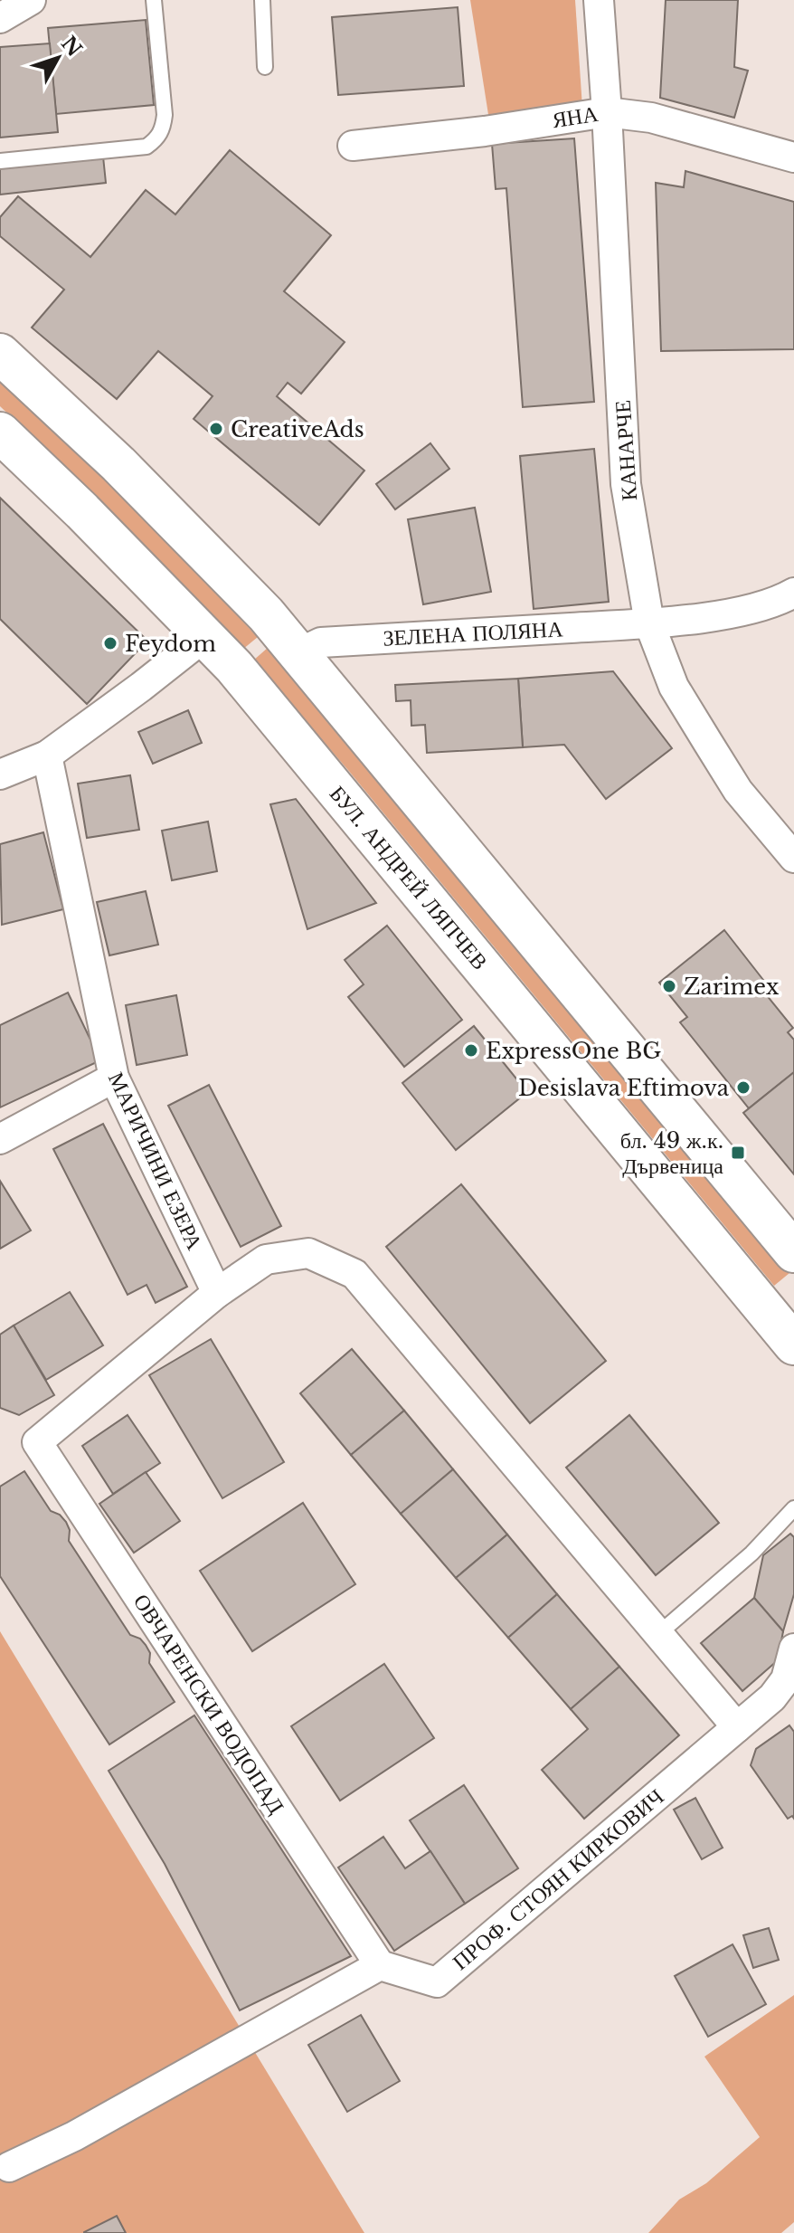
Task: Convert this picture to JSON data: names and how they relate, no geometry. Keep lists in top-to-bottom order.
{
  "streets": {
    "main road": ["БУЛ. АНДРЕЙ ЛЯПЧЕВ"],
    "street": [
      "ЯНА",
      "КАНАРЧЕ",
      "ЗЕЛЕНА ПОЛЯНА",
      "МАРИЧИНИ ЕЗЕРА",
      "ОВЧАРЕНСКИ ВОДОПАД",
      "ПРОФ. СТОЯН КИРКОВИЧ"
    ]
  },
  "crossings": [
    ["ЯНА", "КАНАРЧЕ"],
    ["КАНАРЧЕ", "ЗЕЛЕНА ПОЛЯНА"],
    ["МАРИЧИНИ ЕЗЕРА", "ОВЧАРЕНСКИ ВОДОПАД"],
    ["ОВЧАРЕНСКИ ВОДОПАД", "ПРОФ. СТОЯН КИРКОВИЧ"]
  ],
  "places": {
    "other": [
      "CreativeAds",
      "Feydom",
      "Zarimex",
      "ExpressOne BG",
      "Desislava Eftimova"
    ],
    "transit": ["бл. 49 ж.к. Дървеница"]
  },
  "north": "top right"
}
